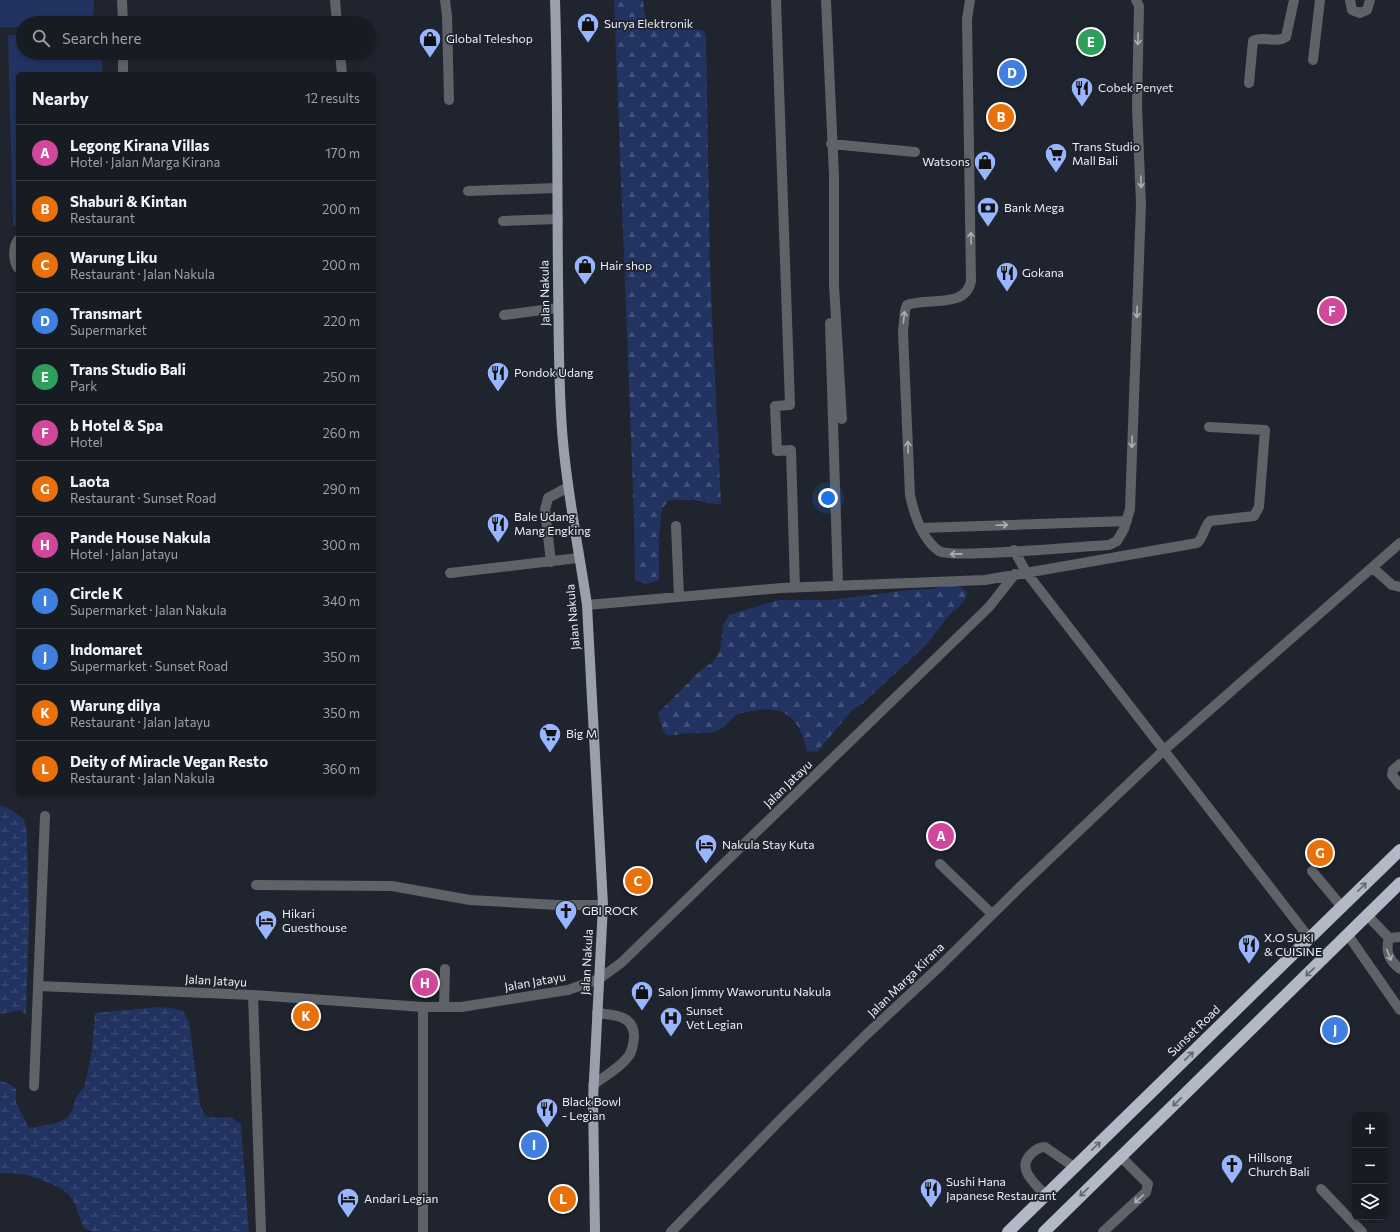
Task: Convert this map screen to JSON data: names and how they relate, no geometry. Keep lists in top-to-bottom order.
{
  "streets": {
    "highway": ["Sunset Road"],
    "main road": ["Jalan Nakula"],
    "street": ["Jalan Jatayu", "Jalan Marga Kirana"]
  },
  "crossings": [
    ["Jalan Nakula", "Jalan Jatayu"]
  ],
  "places": {
    "shop": [
      "Surya Elektronik",
      "Global Teleshop",
      "Watsons",
      "Hair shop",
      "Salon Jimmy Waworuntu Nakula"
    ],
    "restaurant": [
      "Cobek Penyet",
      "Gokana",
      "Pondok Udang",
      "Bale Udang Mang Engking",
      "X.O SUKI & CUISINE",
      "Black Bowl - Legian",
      "Sushi Hana Japanese Restaurant"
    ],
    "supermarket": ["Trans Studio Mall Bali", "Big M"],
    "bank": ["Bank Mega"],
    "hotel": ["Nakula Stay Kuta", "Hikari Guesthouse", "Andari Legian"],
    "church": ["GBI ROCK", "Hillsong Church Bali"],
    "hospital": ["Sunset Vet Legian"]
  },
  "page": {
    "search": "Search here",
    "pins": [
      "E",
      "D",
      "B",
      "F",
      "A",
      "G",
      "C",
      "H",
      "K",
      "J",
      "I",
      "L"
    ],
    "heading": ["Nearby", "12 results"],
    "list": [
      {
        "mark": "A",
        "name": "Legong Kirana Villas",
        "note": "Hotel · Jalan Marga Kirana",
        "value": "170 m"
      },
      {
        "mark": "B",
        "name": "Shaburi & Kintan",
        "note": "Restaurant",
        "value": "200 m"
      },
      {
        "mark": "C",
        "name": "Warung Liku",
        "note": "Restaurant · Jalan Nakula",
        "value": "200 m"
      },
      {
        "mark": "D",
        "name": "Transmart",
        "note": "Supermarket",
        "value": "220 m"
      },
      {
        "mark": "E",
        "name": "Trans Studio Bali",
        "note": "Park",
        "value": "250 m"
      },
      {
        "mark": "F",
        "name": "b Hotel & Spa",
        "note": "Hotel",
        "value": "260 m"
      },
      {
        "mark": "G",
        "name": "Laota",
        "note": "Restaurant · Sunset Road",
        "value": "290 m"
      },
      {
        "mark": "H",
        "name": "Pande House Nakula",
        "note": "Hotel · Jalan Jatayu",
        "value": "300 m"
      },
      {
        "mark": "I",
        "name": "Circle K",
        "note": "Supermarket · Jalan Nakula",
        "value": "340 m"
      },
      {
        "mark": "J",
        "name": "Indomaret",
        "note": "Supermarket · Sunset Road",
        "value": "350 m"
      },
      {
        "mark": "K",
        "name": "Warung dilya",
        "note": "Restaurant · Jalan Jatayu",
        "value": "350 m"
      },
      {
        "mark": "L",
        "name": "Deity of Miracle Vegan Resto",
        "note": "Restaurant · Jalan Nakula",
        "value": "360 m"
      }
    ],
    "map_buttons": ["+", "−"]
  }
}
